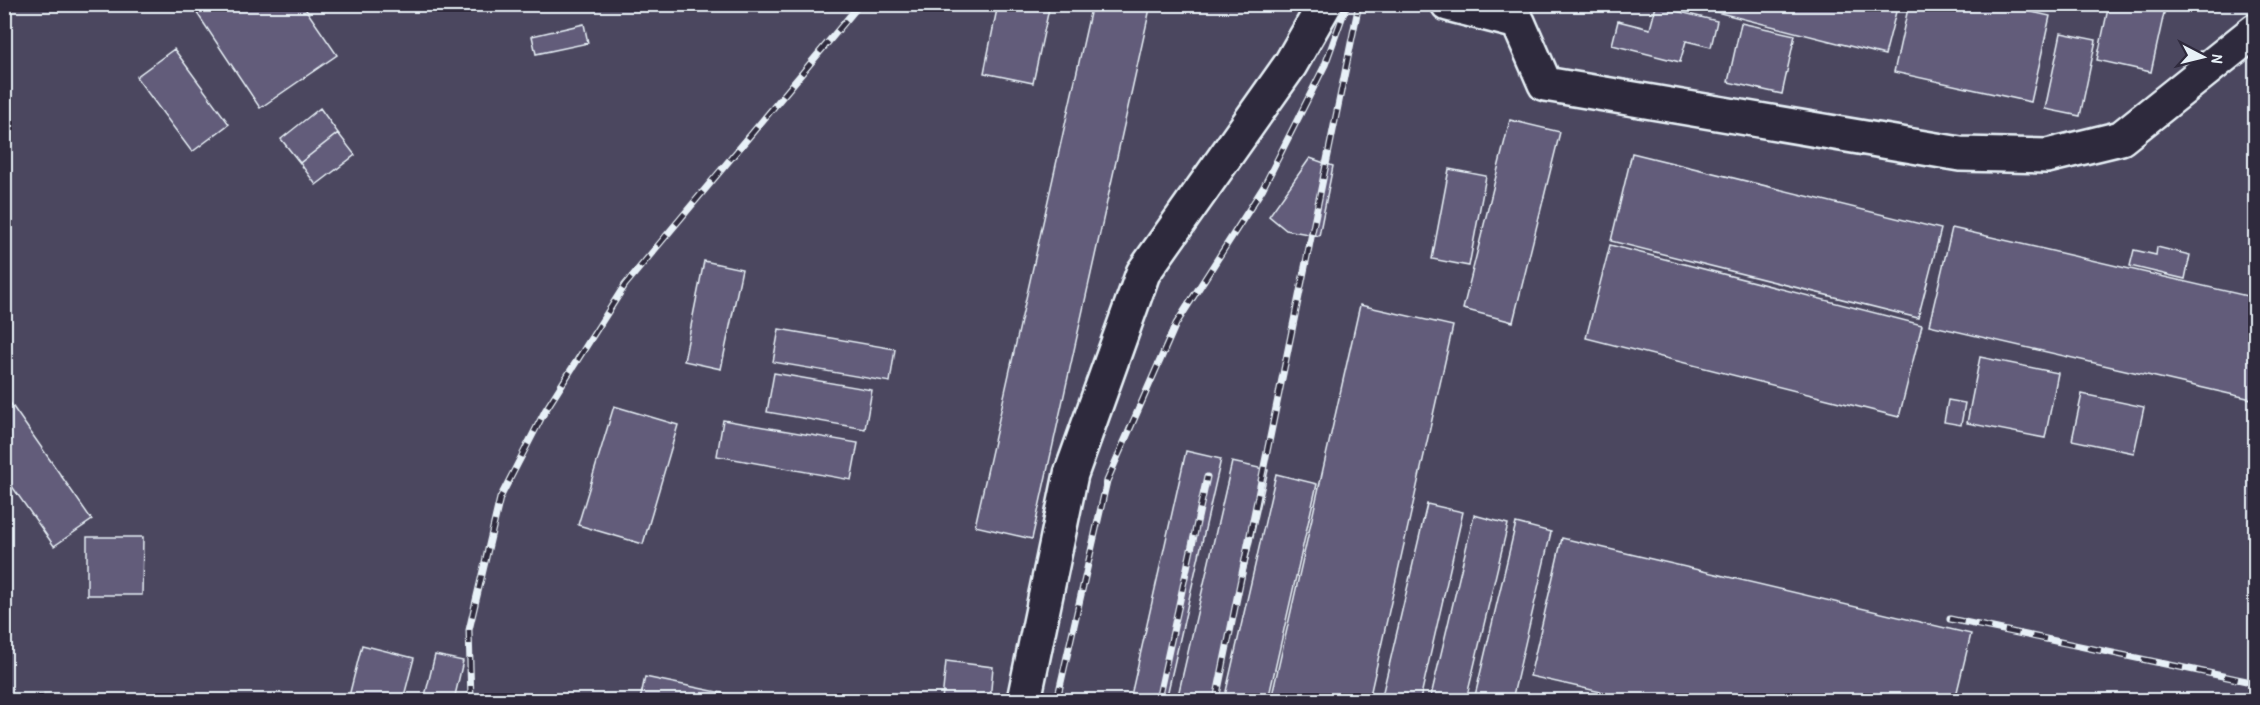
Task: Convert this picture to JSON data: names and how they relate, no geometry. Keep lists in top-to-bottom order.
{
  "north": "right"
}
